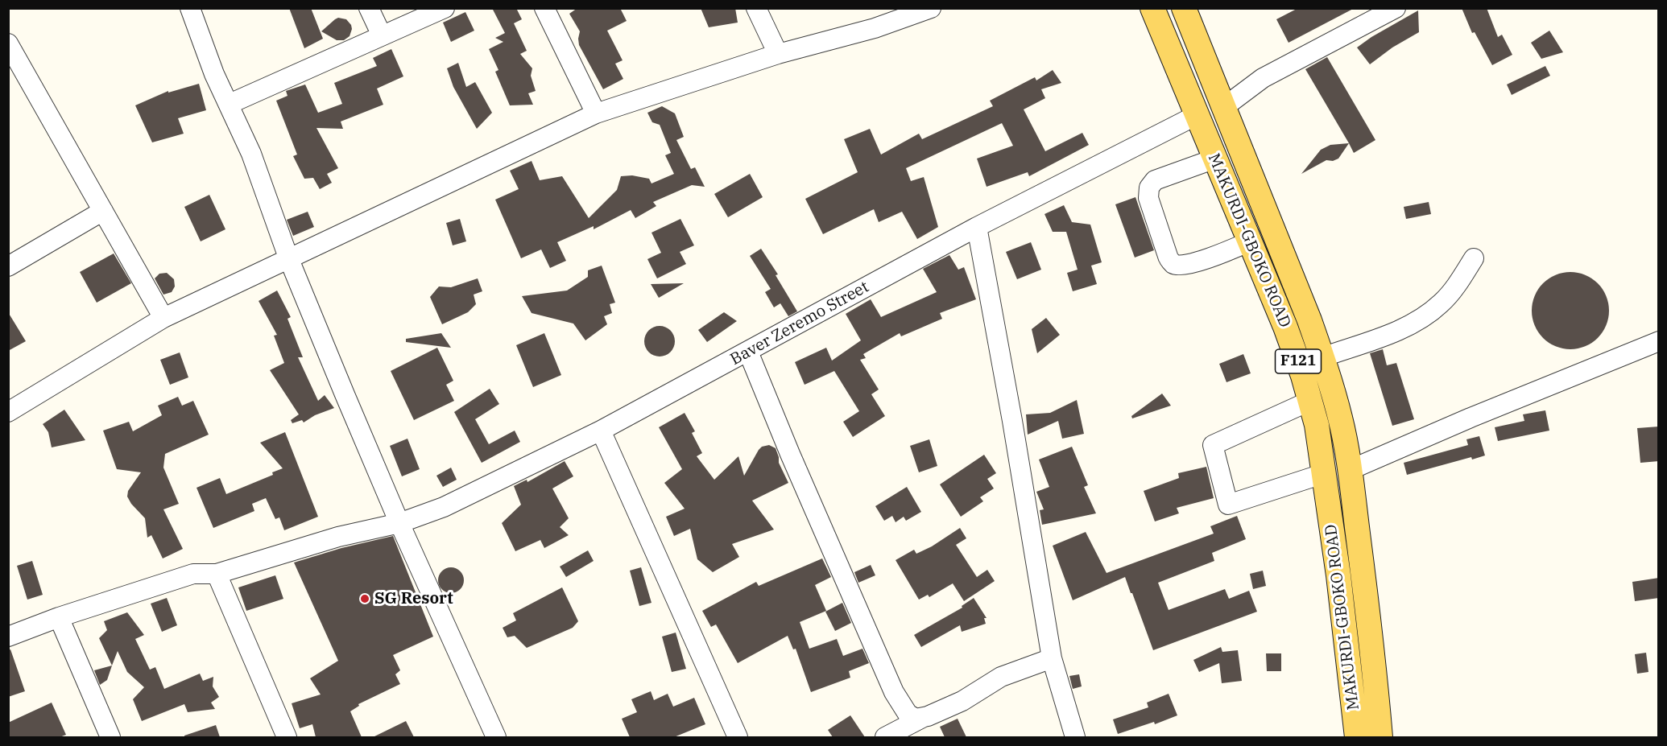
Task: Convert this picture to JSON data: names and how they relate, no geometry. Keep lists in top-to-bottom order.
{
  "streets": {
    "main road": ["MAKURDI-GBOKO ROAD", "F121"],
    "street": ["Baver Zeremo Street"]
  },
  "crossings": [
    ["MAKURDI-GBOKO ROAD", "Baver Zeremo Street"]
  ],
  "places": ["SG Resort"]
}
